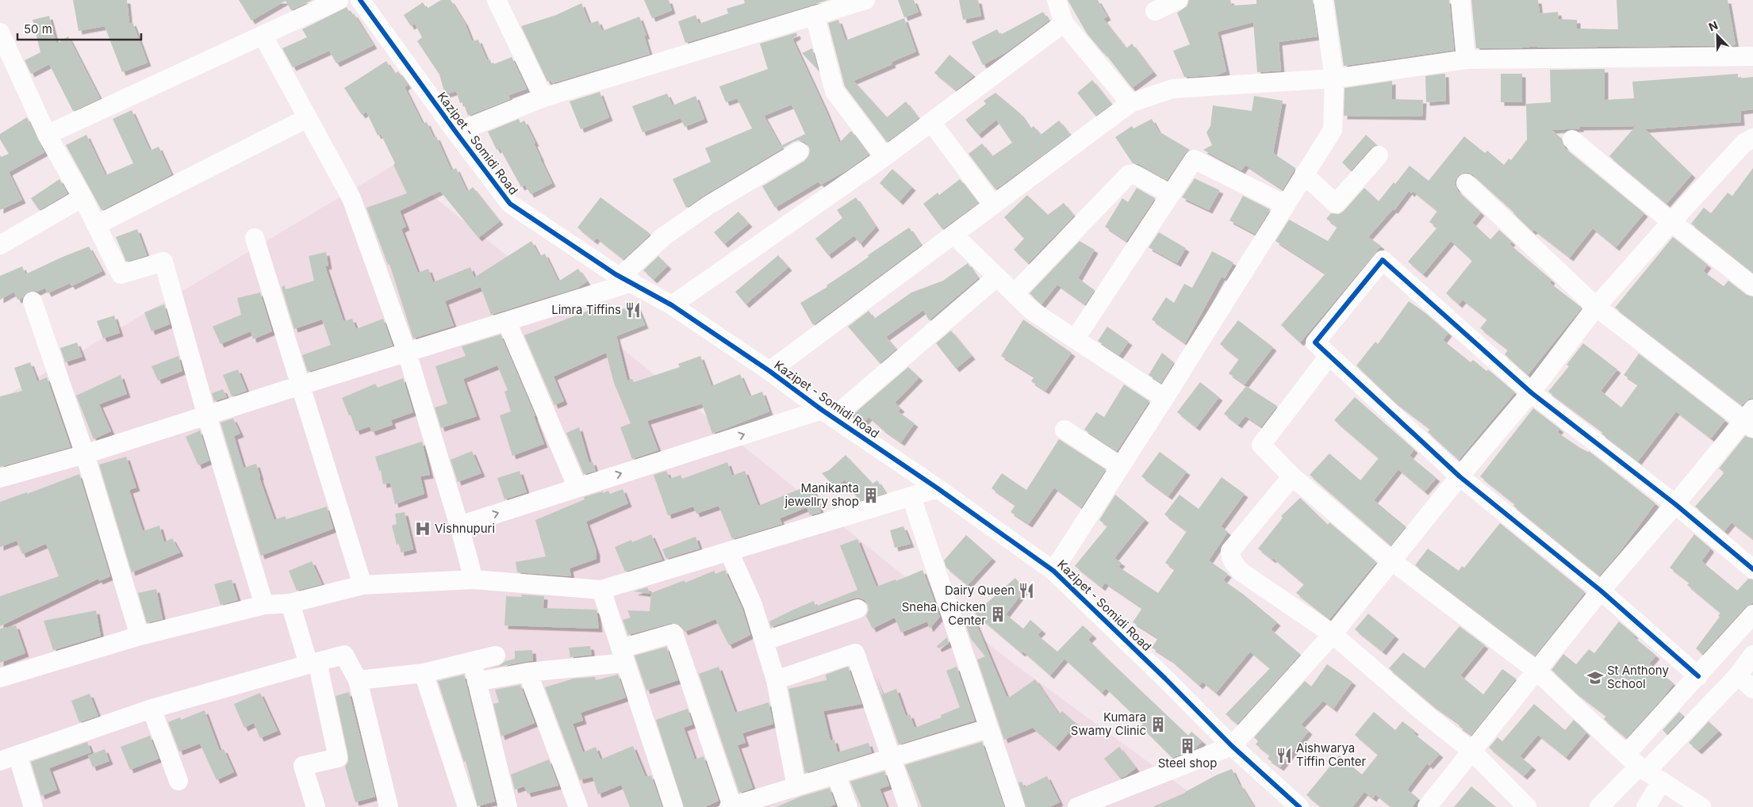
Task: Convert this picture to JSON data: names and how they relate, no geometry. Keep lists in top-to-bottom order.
{
  "streets": {
    "street": ["Kazipet - Somidi Road"]
  },
  "places": {
    "restaurant": ["Limra Tiffins", "Dairy Queen", "Aishwarya Tiffin Center"],
    "building": [
      "Manikanta jewellry shop",
      "Sneha Chicken Center",
      "Kumara Swamy Clinic",
      "Steel shop"
    ],
    "hospital": ["Vishnupuri"],
    "school or university": ["St Anthony School"]
  },
  "scale_bar": "50 m",
  "north": "top left"
}
